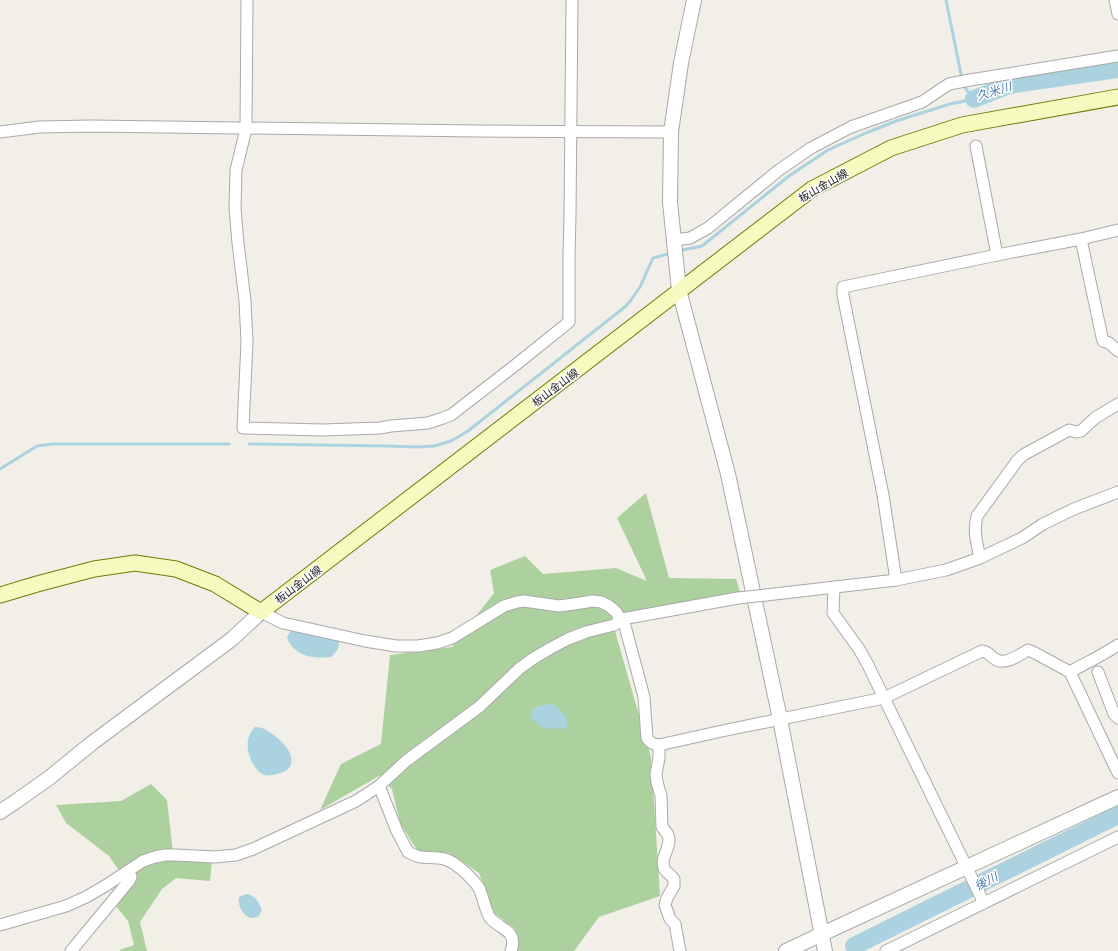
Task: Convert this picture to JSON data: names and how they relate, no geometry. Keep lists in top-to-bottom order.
{
  "streets": {
    "main road": ["板山金山線"]
  },
  "water": ["久米川", "後川"]
}
